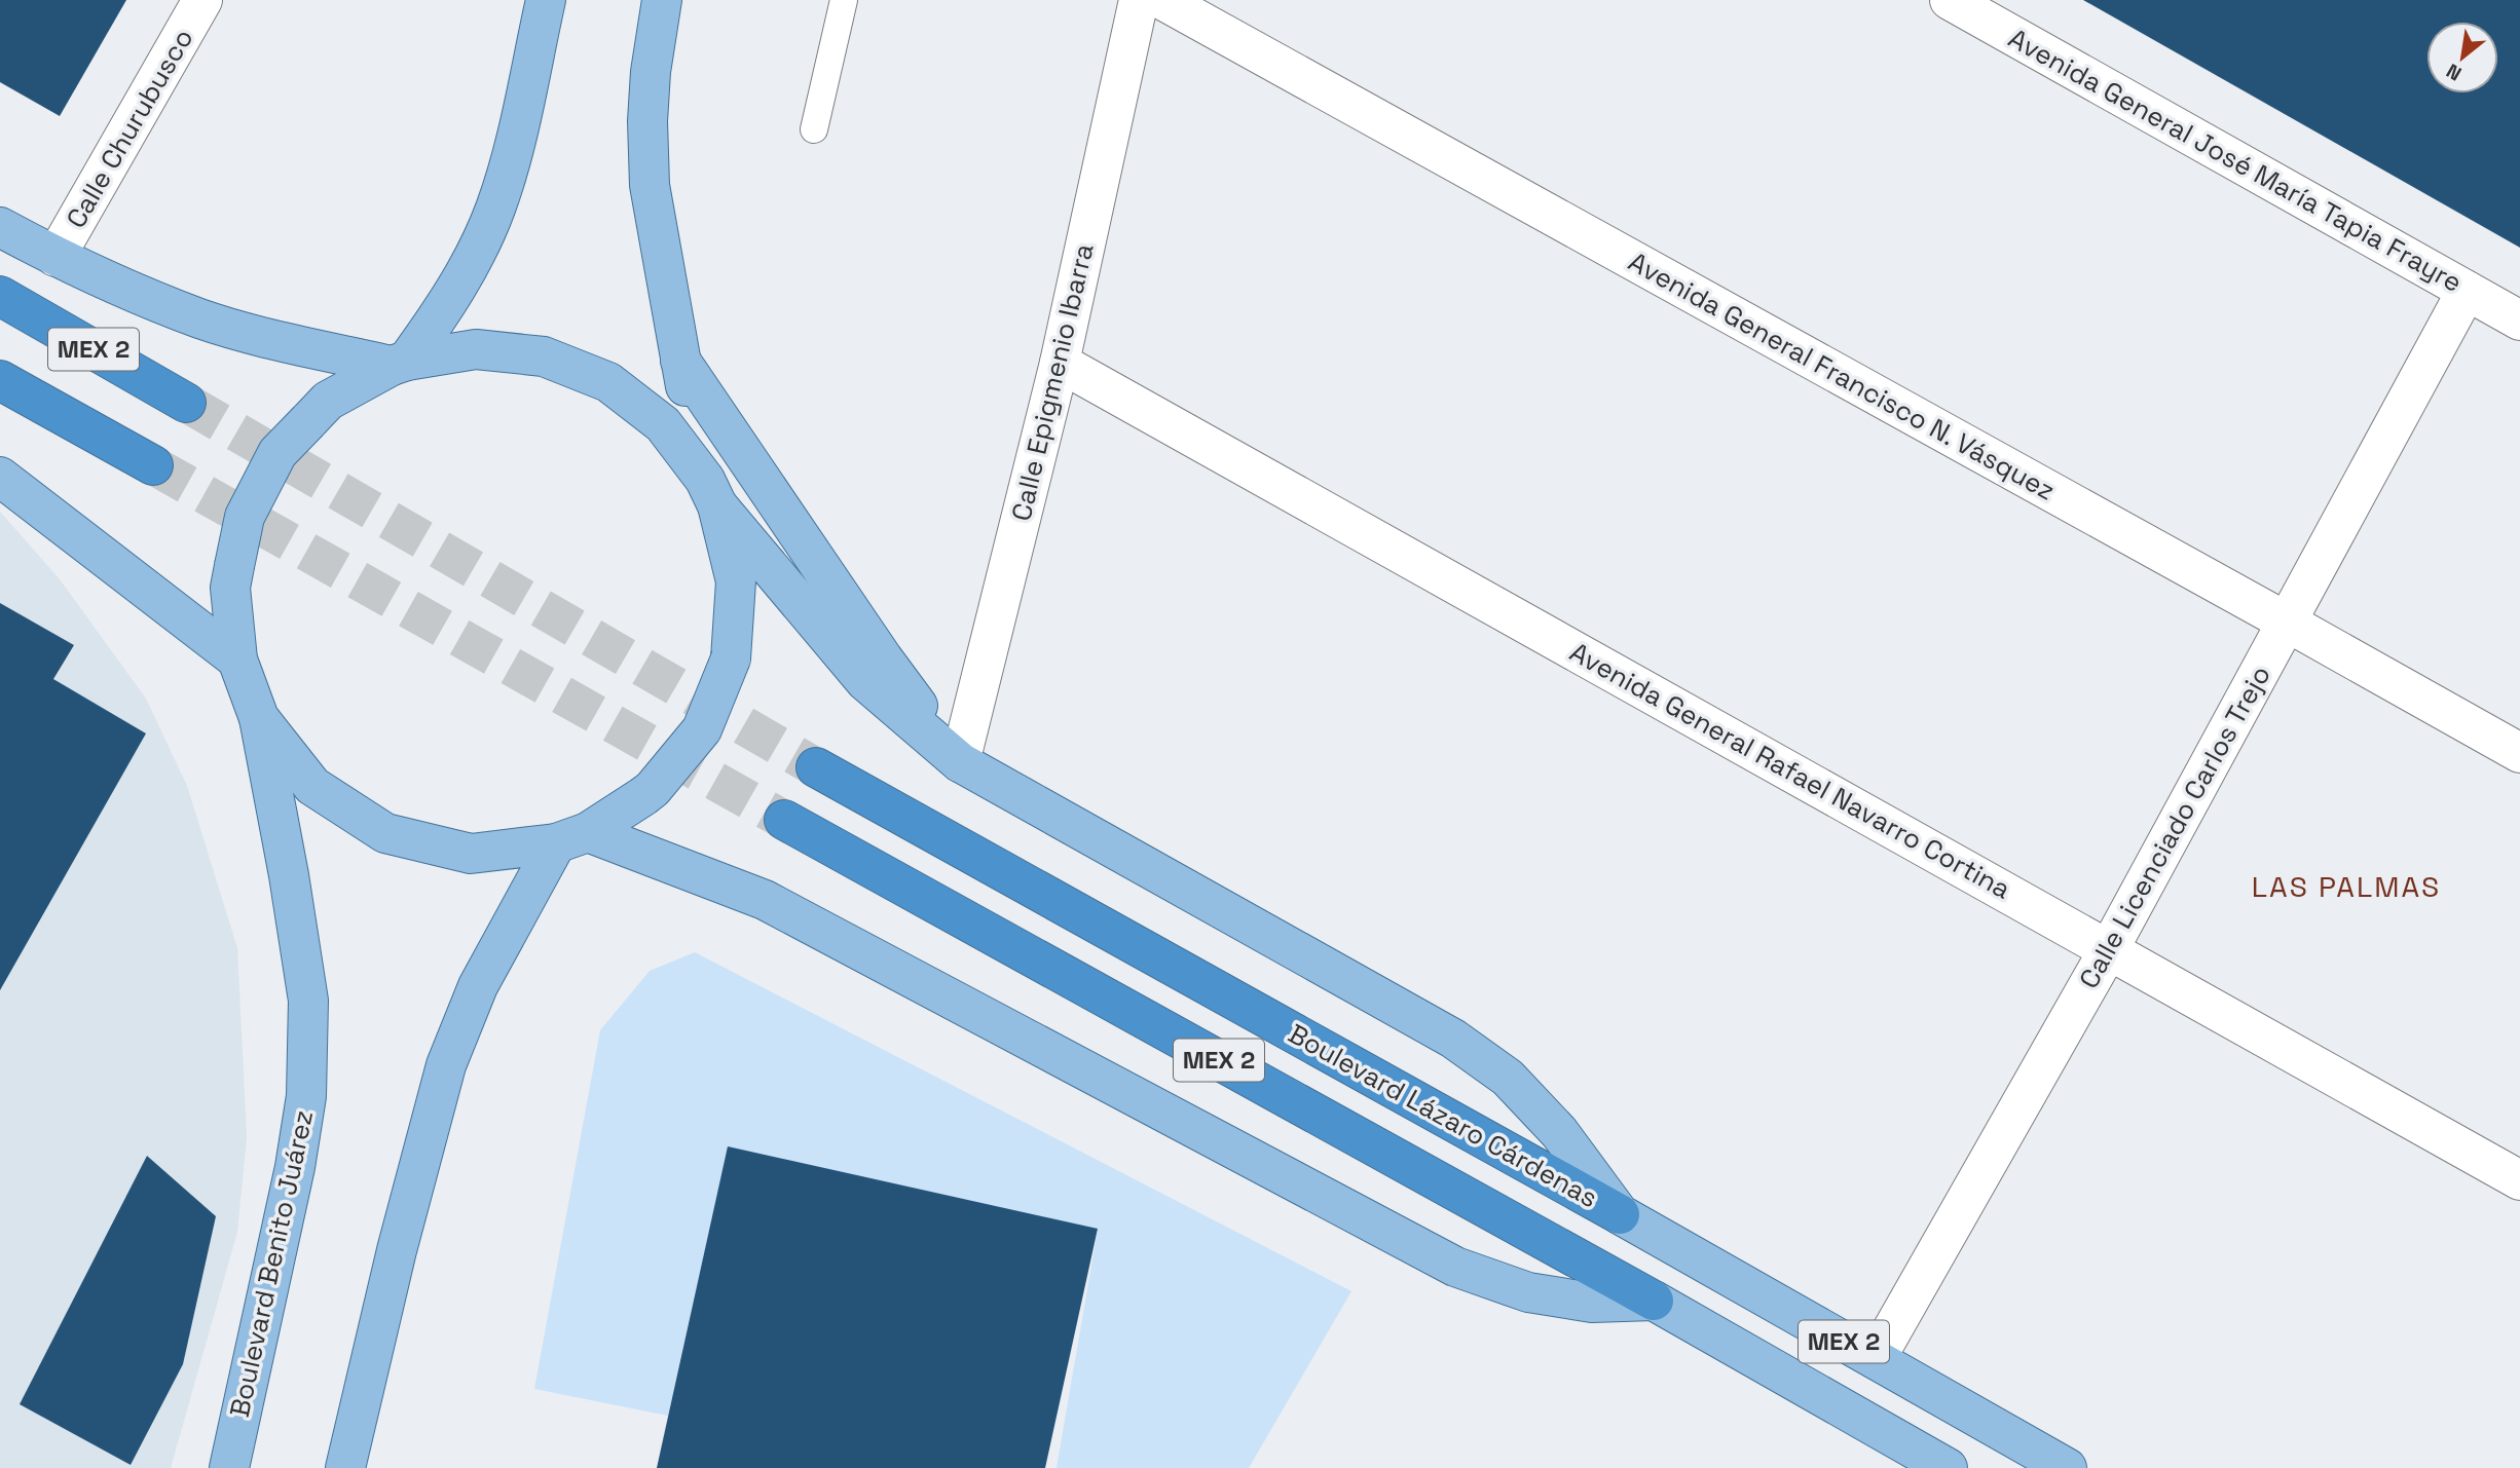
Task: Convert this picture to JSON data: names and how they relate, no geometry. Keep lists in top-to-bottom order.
{
  "streets": {
    "highway": ["MEX 2", "Boulevard Lázaro Cárdenas"],
    "main road": ["Boulevard Benito Juárez"],
    "street": [
      "Calle Churubusco",
      "Avenida General José María Tapia Frayre",
      "Avenida General Francisco N. Vásquez",
      "Calle Epigmenio Ibarra",
      "Avenida General Rafael Navarro Cortina",
      "Calle Licenciado Carlos Trejo"
    ]
  },
  "crossings": [
    ["Avenida General José María Tapia Frayre", "Calle Licenciado Carlos Trejo"],
    ["Avenida General Francisco N. Vásquez", "Calle Licenciado Carlos Trejo"],
    ["Calle Epigmenio Ibarra", "Avenida General Rafael Navarro Cortina"],
    ["Avenida General Rafael Navarro Cortina", "Calle Licenciado Carlos Trejo"],
    ["Calle Licenciado Carlos Trejo", "Boulevard Lázaro Cárdenas"]
  ],
  "districts": ["LAS PALMAS"],
  "north": "bottom left"
}
